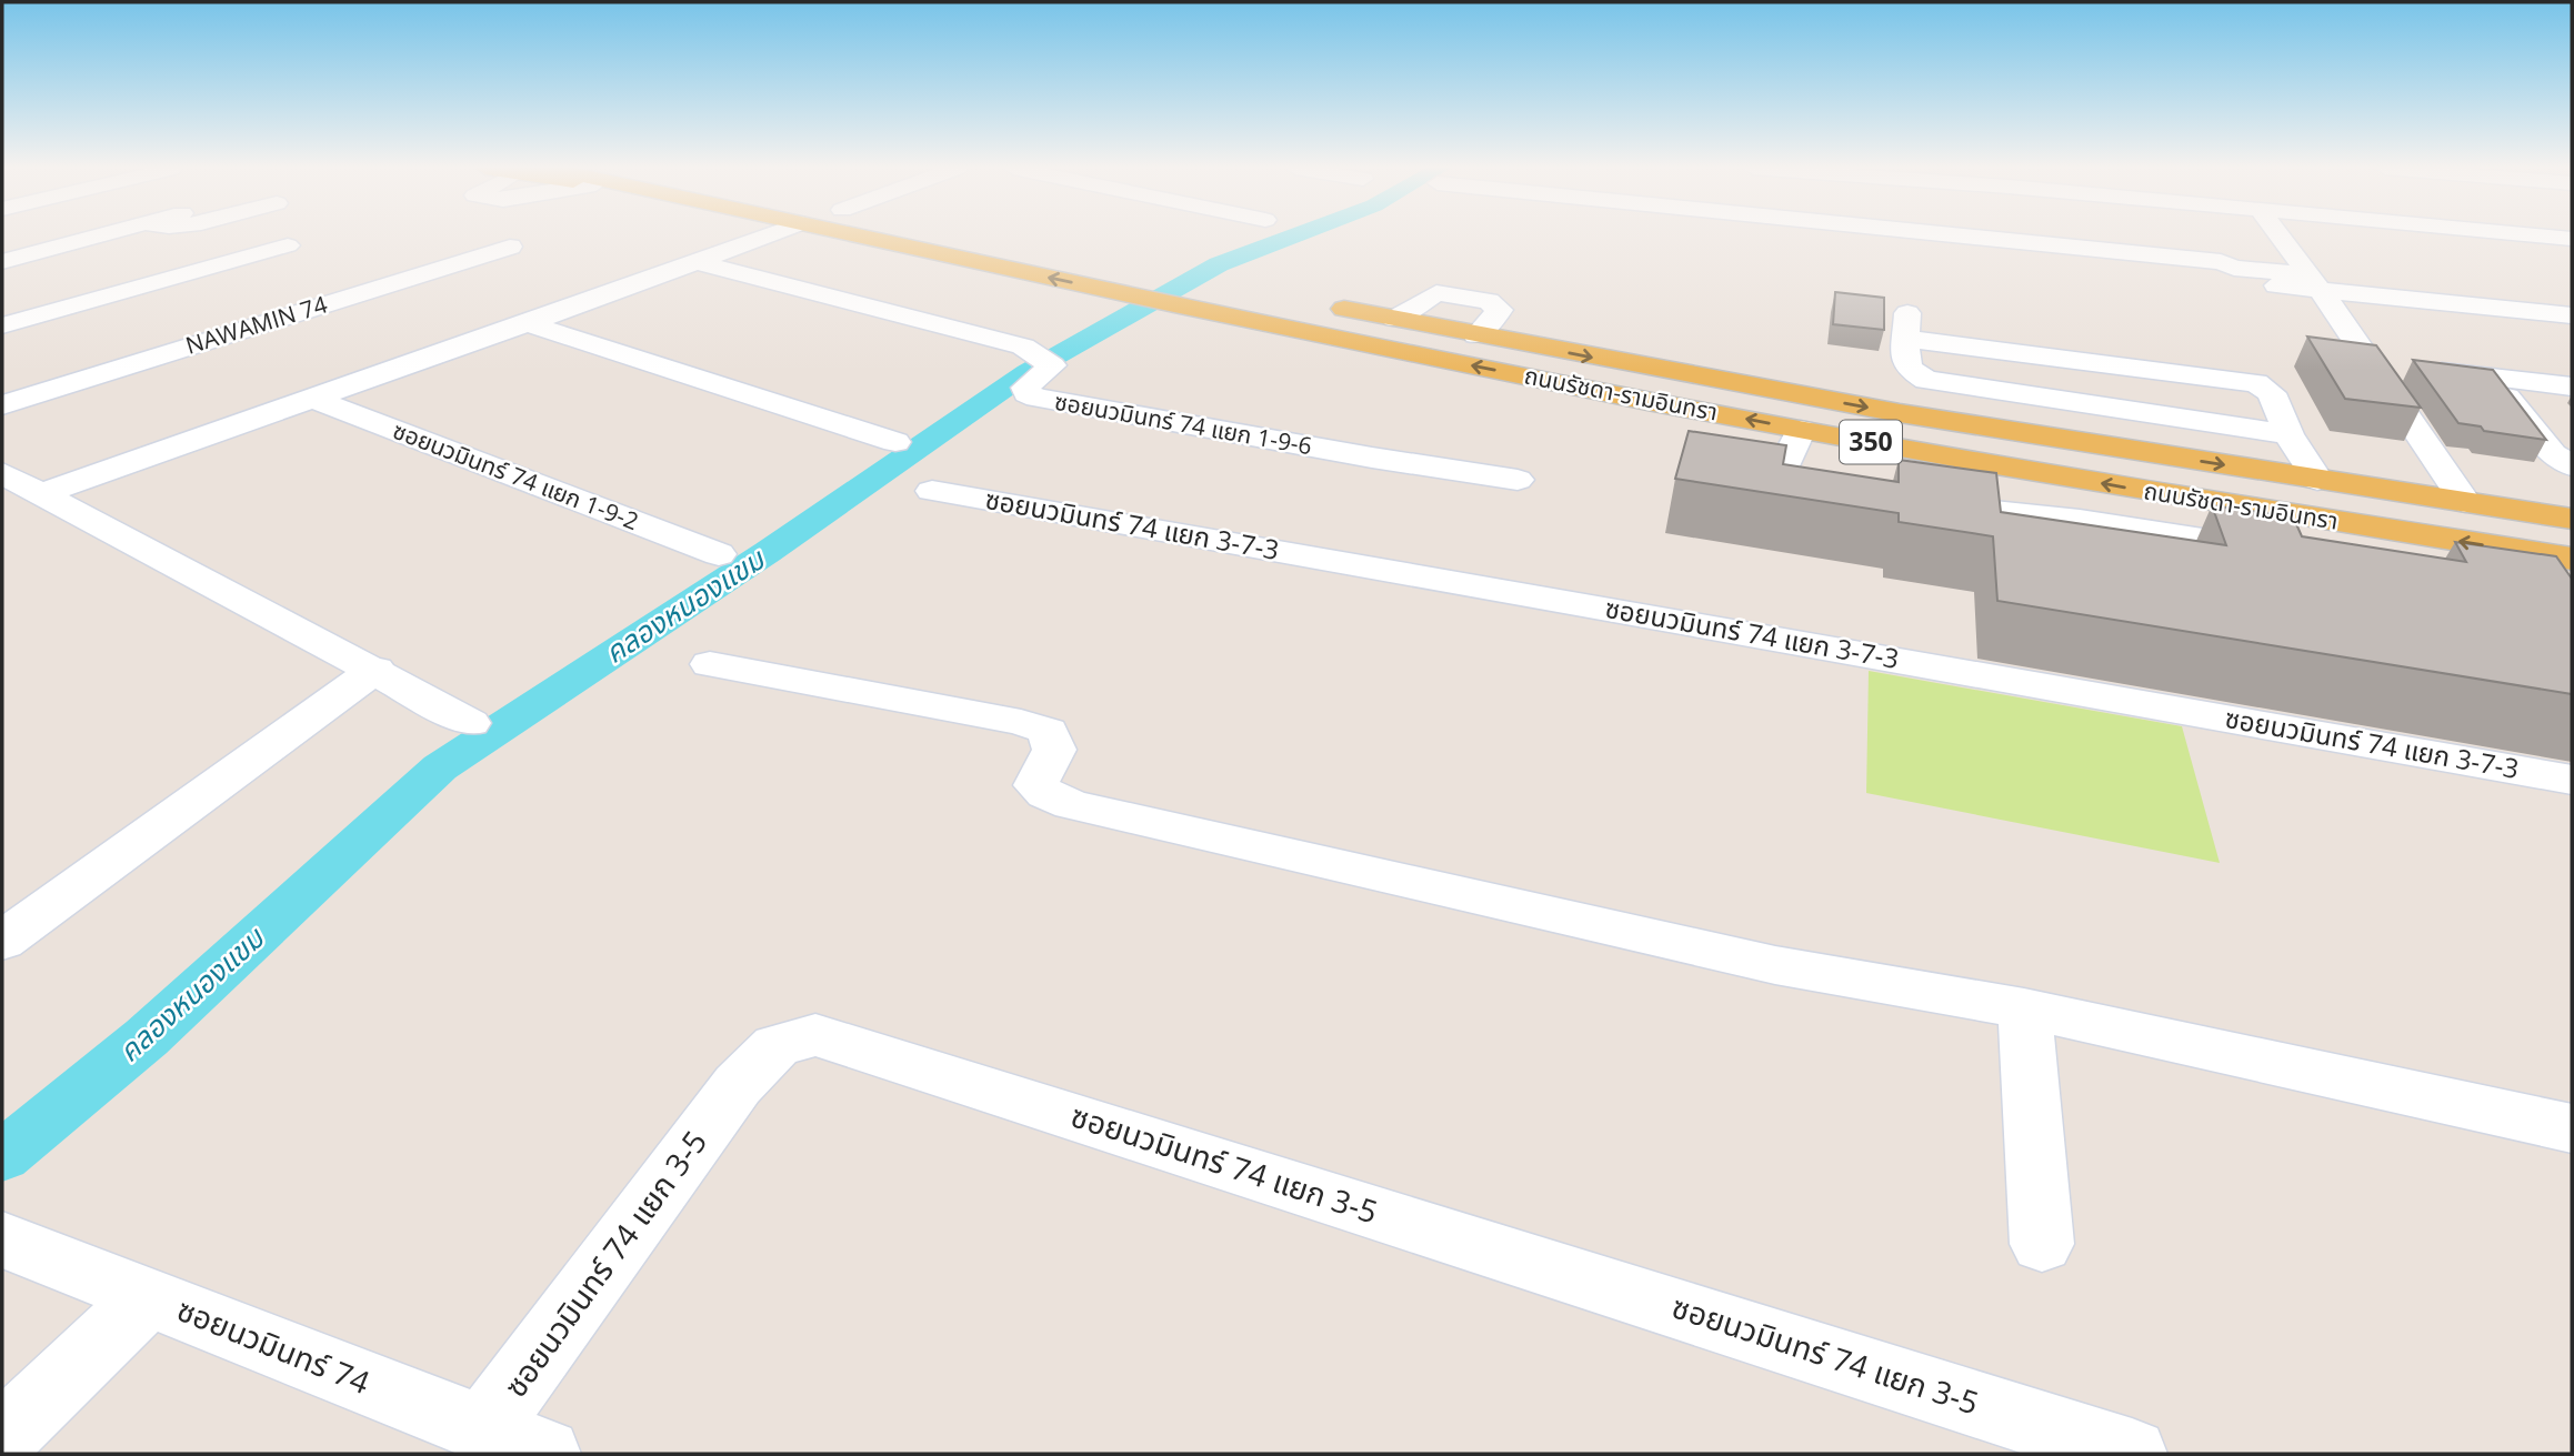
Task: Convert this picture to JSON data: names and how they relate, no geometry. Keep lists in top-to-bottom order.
{
  "streets": {
    "main road": ["ถนนรัชดา-รามอินทรา", "350"],
    "street": [
      "NAWAMIN 74",
      "ซอยนวมินทร์ 74 แยก 1-9-6",
      "ซอยนวมินทร์ 74 แยก 1-9-2",
      "ซอยนวมินทร์ 74 แยก 3-7-3",
      "ซอยนวมินทร์ 74 แยก 3-5",
      "ซอยนวมินทร์ 74"
    ]
  },
  "crossings": [
    ["ซอยนวมินทร์ 74 แยก 3-5", "ซอยนวมินทร์ 74"]
  ],
  "water": ["คลองหนองแขม"]
}
